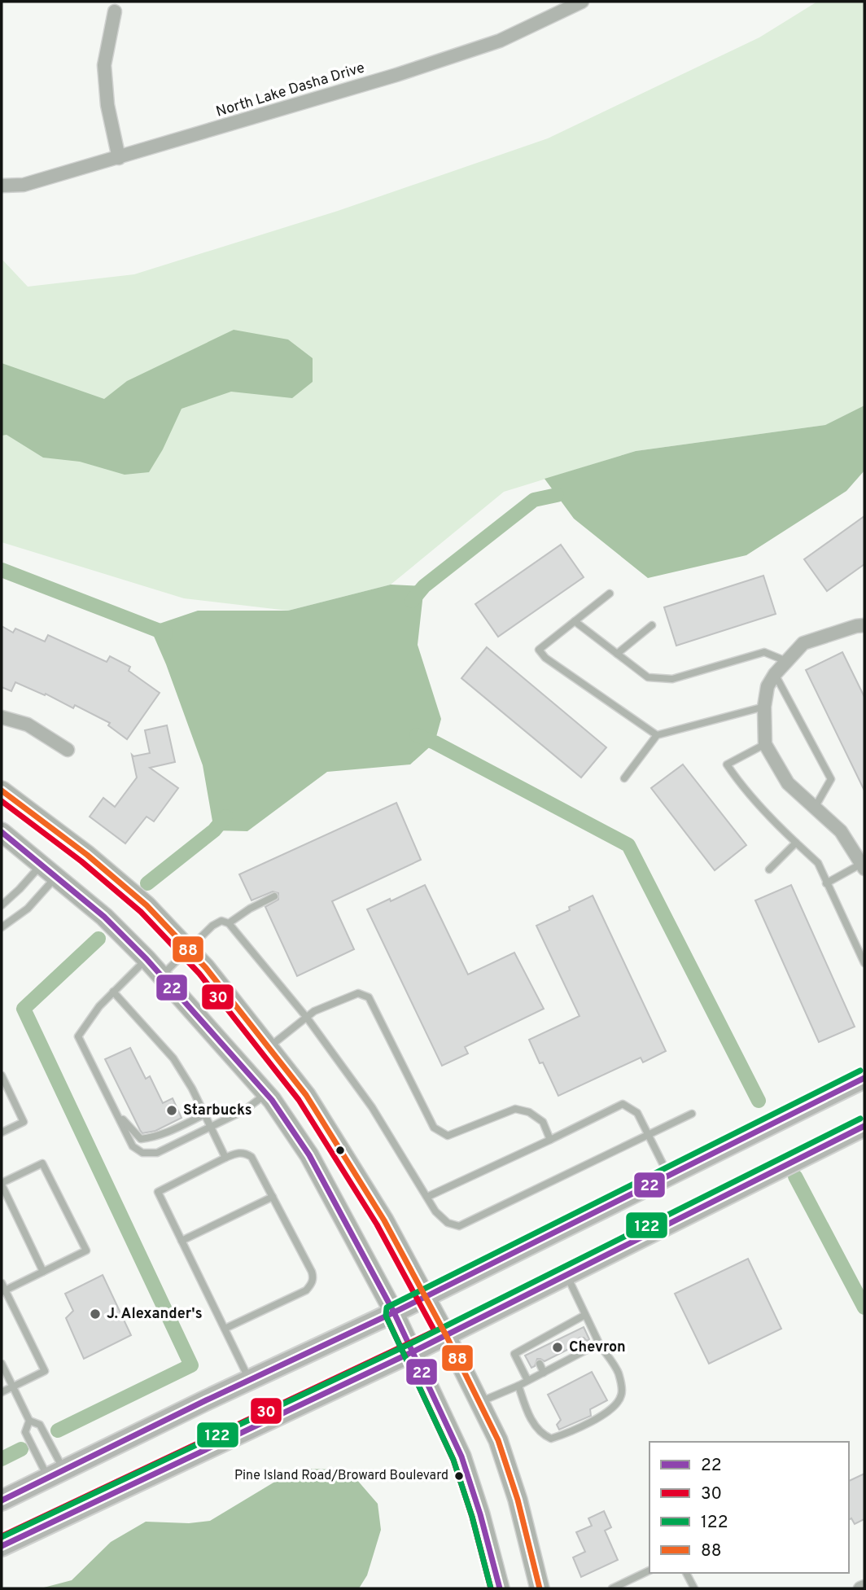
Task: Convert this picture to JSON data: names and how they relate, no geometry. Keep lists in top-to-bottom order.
{
  "streets": {
    "street": ["North Lake Dasha Drive"]
  },
  "places": [
    "Starbucks",
    "J. Alexander's",
    "Chevron",
    "Pine Island Road/Broward Boulevard"
  ],
  "lines": [
    "transit line 88",
    "transit line 30",
    "transit line 22",
    "transit line 122"
  ],
  "legend": [
    "22",
    "30",
    "122",
    "88"
  ]
}
